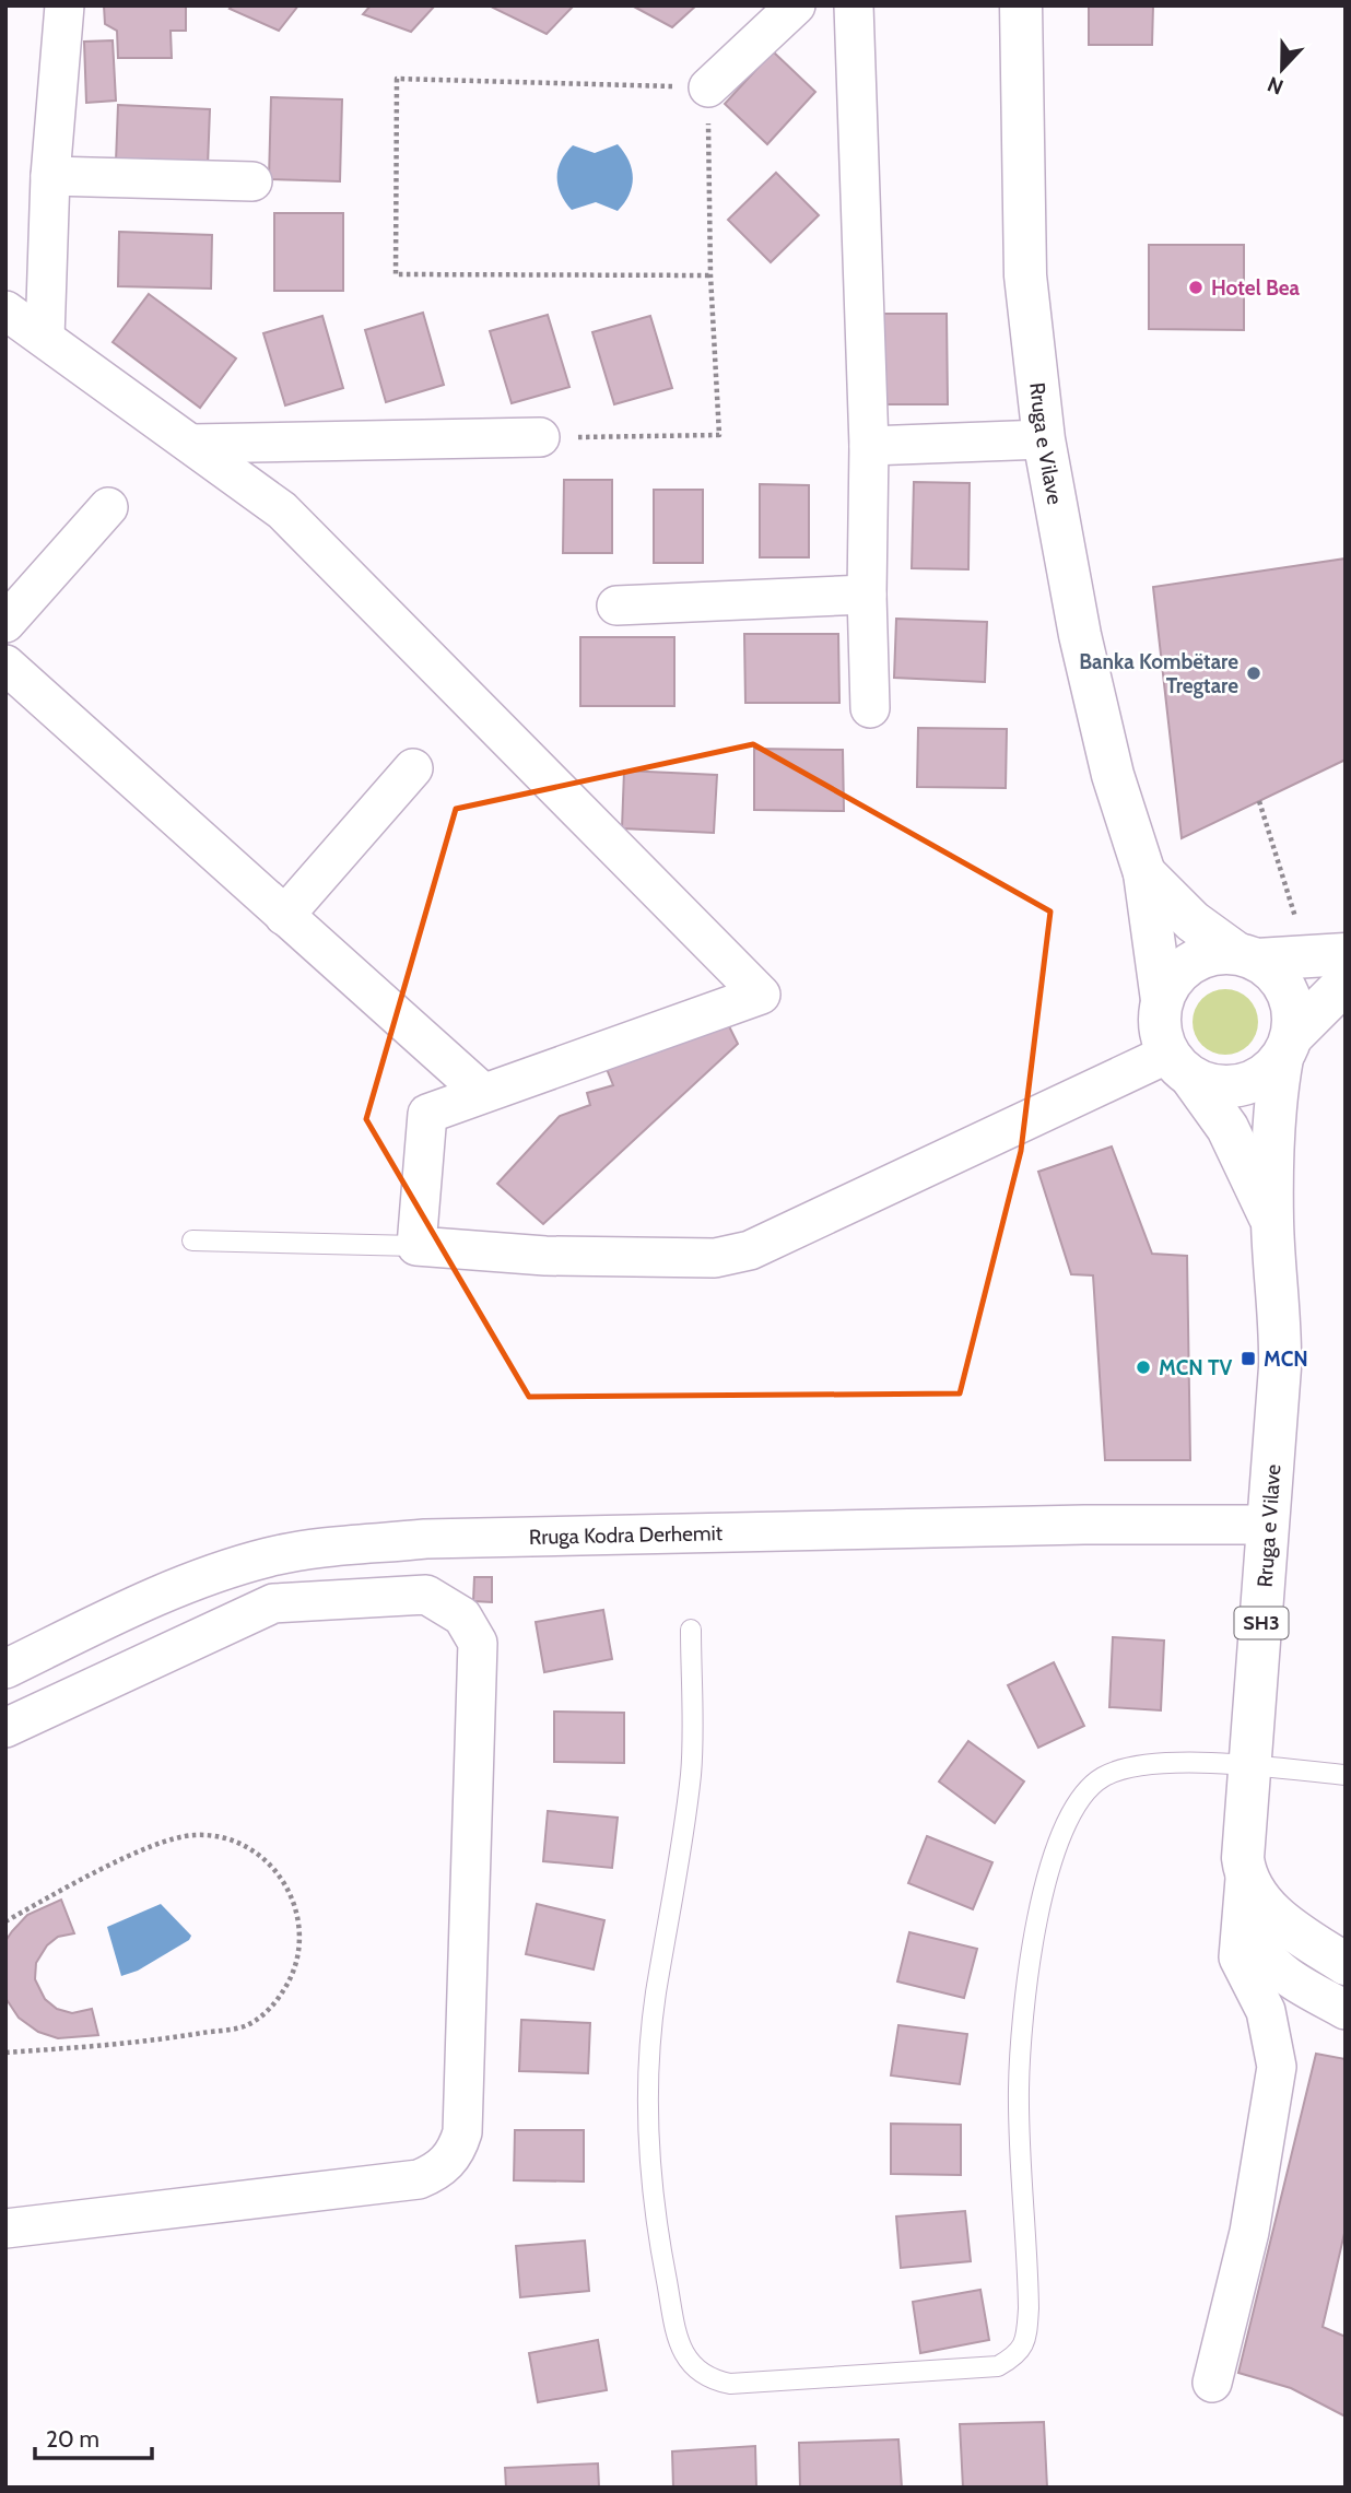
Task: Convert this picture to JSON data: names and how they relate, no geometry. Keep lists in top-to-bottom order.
{
  "streets": {
    "main road": ["Rruga e Vilave", "SH3"],
    "street": ["Rruga Kodra Derhemit"]
  },
  "crossings": [
    ["Rruga e Vilave", "Rruga Kodra Derhemit"]
  ],
  "places": {
    "other": ["Hotel Bea", "Banka Kombëtare Tregtare", "MCN TV"],
    "transit": ["MCN"]
  },
  "scale_bar": "20 m",
  "north": "bottom"
}
